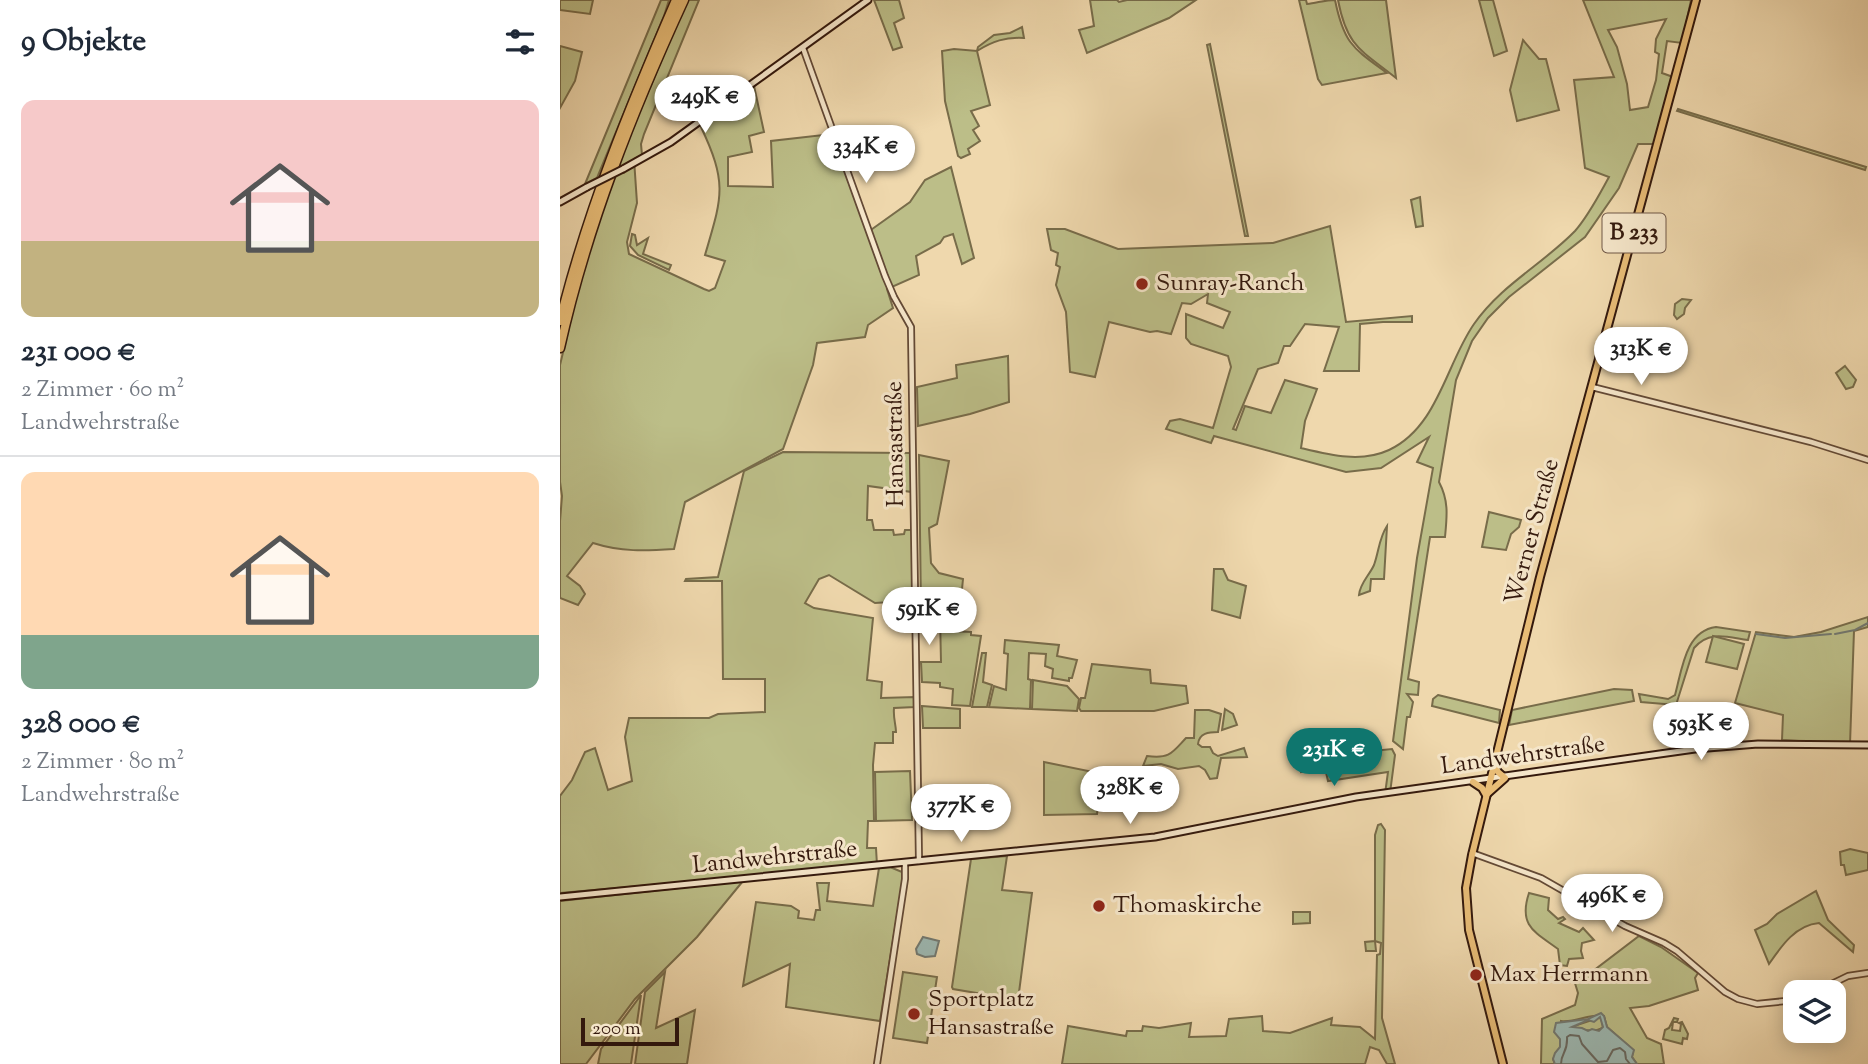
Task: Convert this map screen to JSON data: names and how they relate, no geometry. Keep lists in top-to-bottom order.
{
  "streets": {
    "main road": ["B 233", "Werner Straße", "Landwehrstraße"],
    "street": ["Hansastraße"]
  },
  "crossings": [
    ["Hansastraße", "Landwehrstraße"],
    ["Werner Straße", "Landwehrstraße"]
  ],
  "places": [
    "Sunray-Ranch",
    "Thomaskirche",
    "Max Herrmann",
    "Sportplatz Hansastraße"
  ],
  "scale_bar": "200 m",
  "page": {
    "heading": "9 Objekte",
    "price": [
      "249K €",
      "334K €",
      "313K €",
      "591K €",
      "593K €",
      "231K €",
      "328K €",
      "377K €",
      "496K €"
    ],
    "list": [
      {
        "name": "231 000 €",
        "note": "2 Zimmer · 60 m² · Landwehrstraße"
      },
      {
        "name": "328 000 €",
        "note": "2 Zimmer · 80 m² · Landwehrstraße"
      }
    ],
    "scale": "200 m"
  }
}
